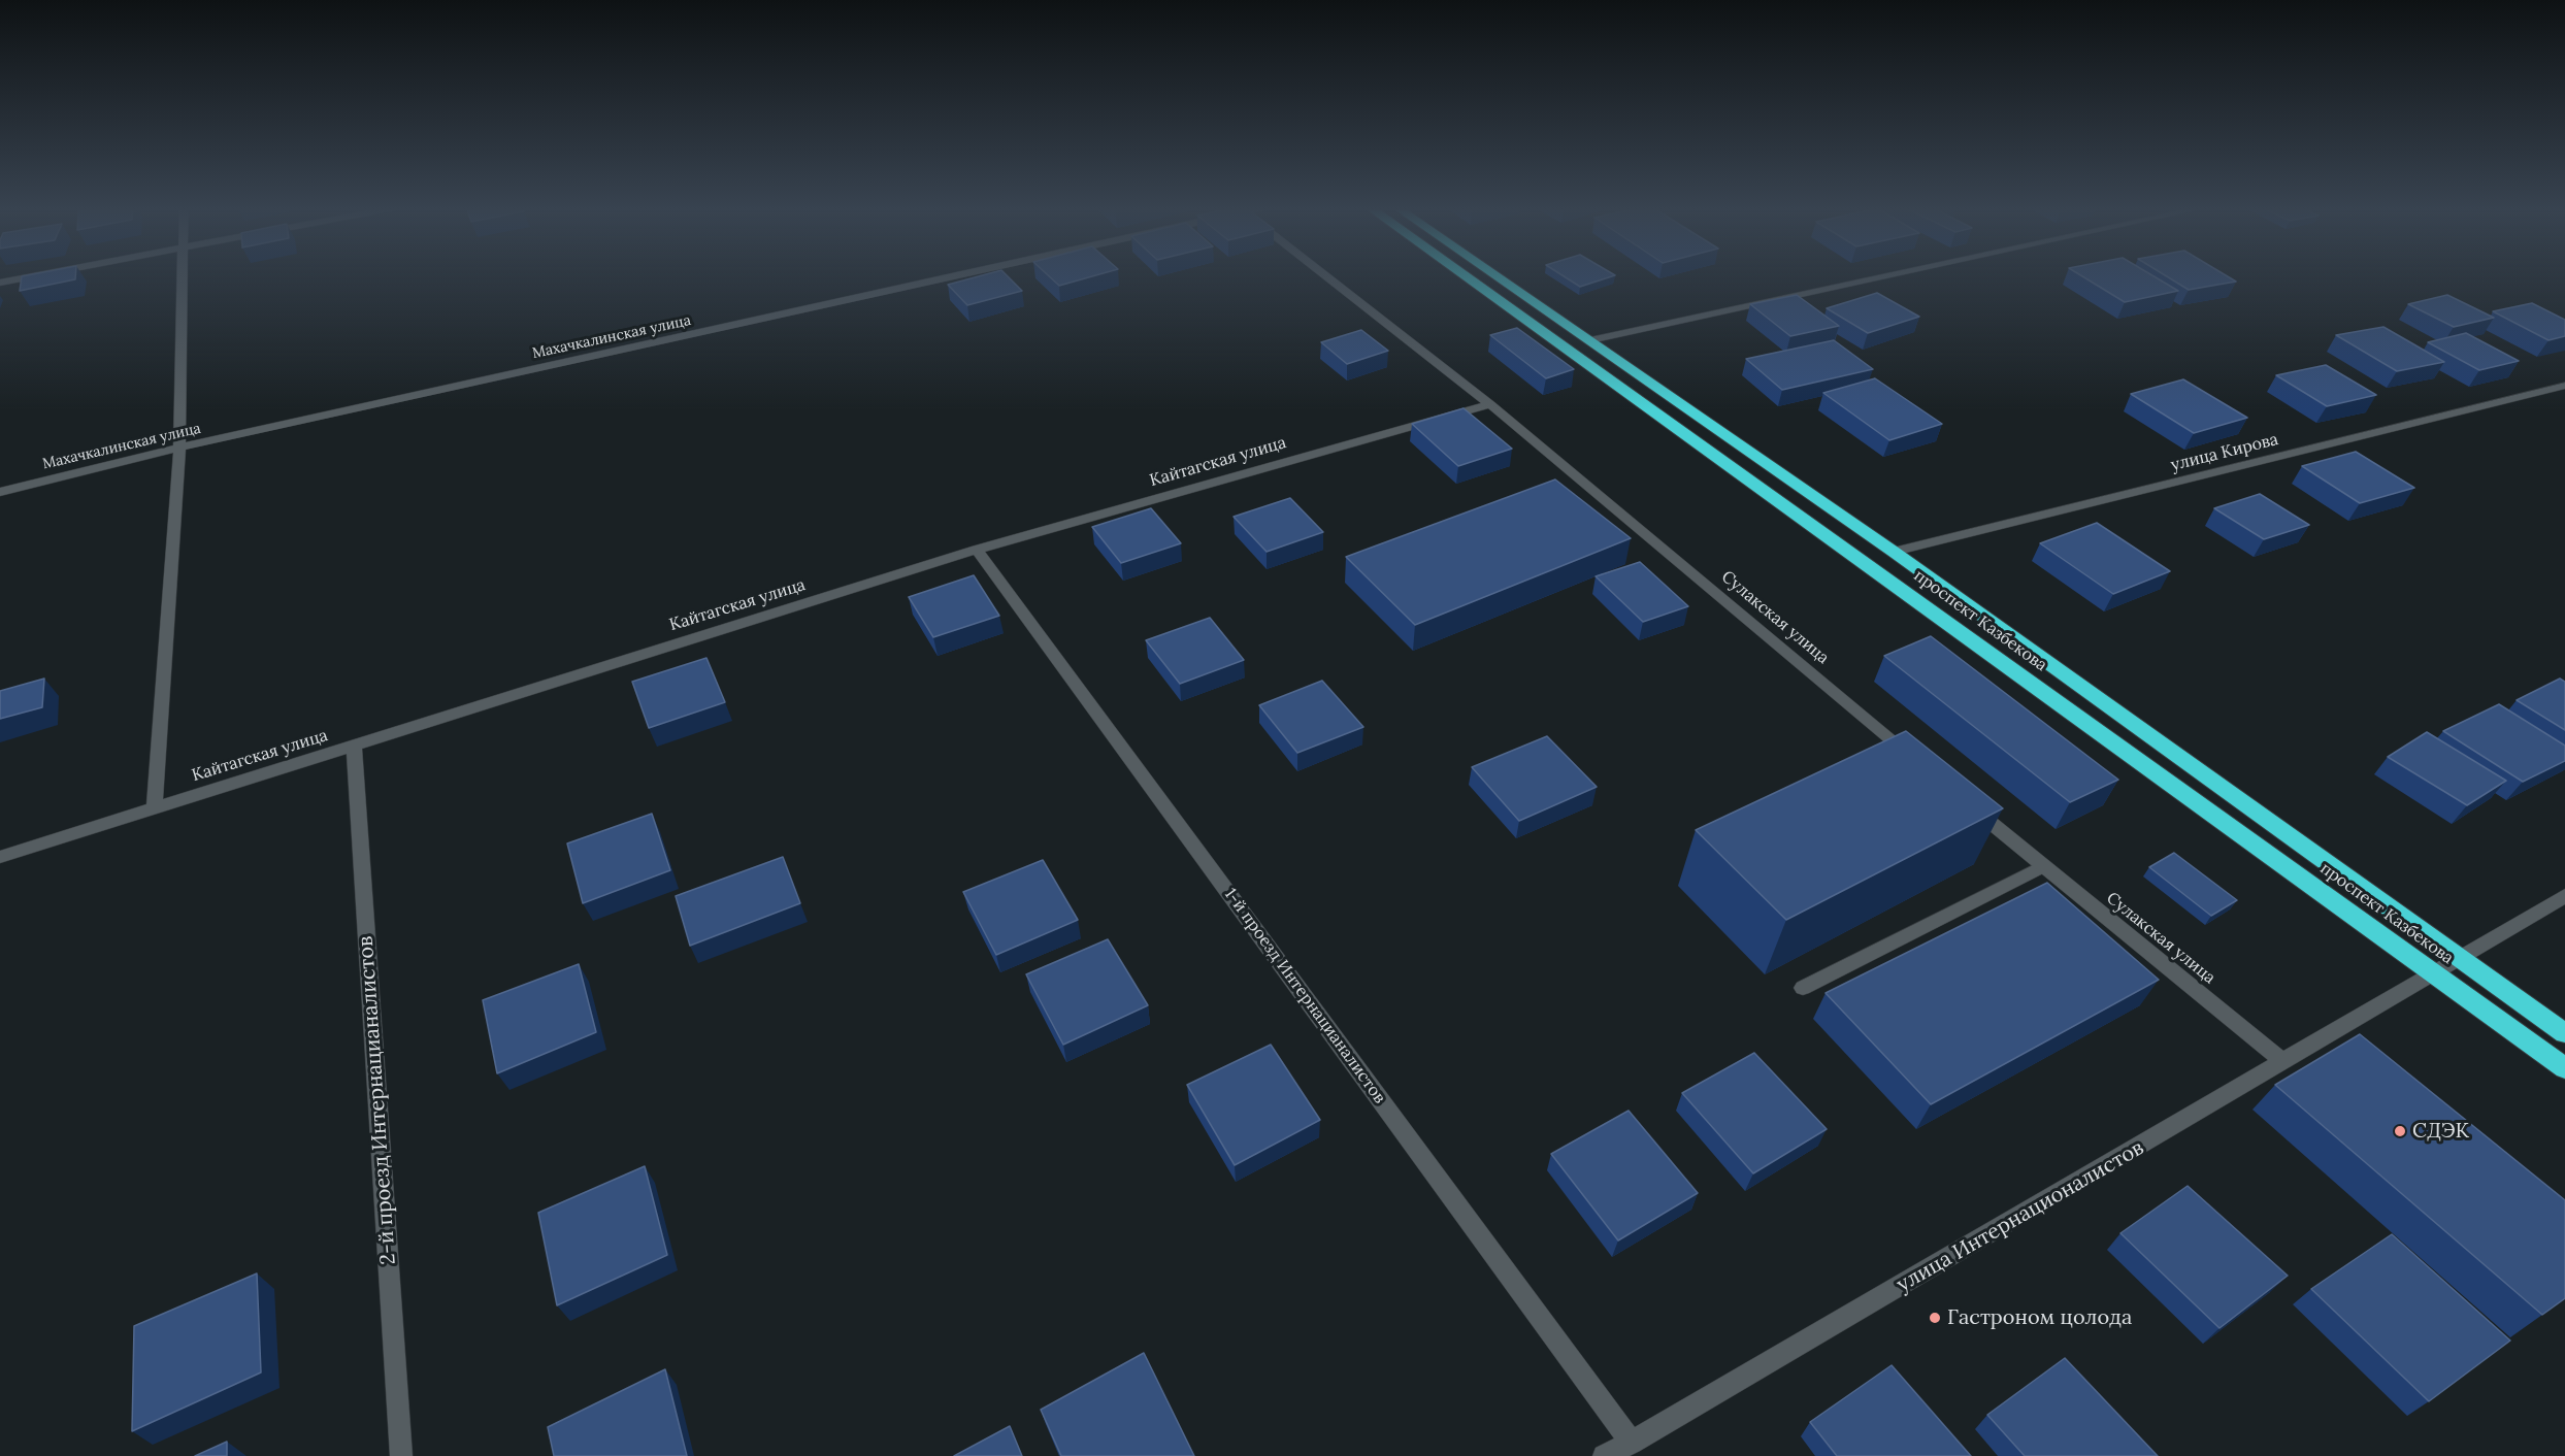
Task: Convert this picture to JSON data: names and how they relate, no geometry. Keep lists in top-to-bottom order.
{
  "streets": {
    "highway": ["проспект Казбекова"],
    "street": [
      "Махачкалинская улица",
      "улица Кирова",
      "Кайтагская улица",
      "Сулакская улица",
      "1-й проезд Интернацианалистов",
      "2-й проезд Интернацианалистов",
      "улица Интернационалистов"
    ]
  },
  "crossings": [
    ["улица Кирова", "проспект Казбекова"],
    ["Кайтагская улица", "Сулакская улица"],
    ["Кайтагская улица", "1-й проезд Интернацианалистов"],
    ["Кайтагская улица", "2-й проезд Интернацианалистов"],
    ["Сулакская улица", "улица Интернационалистов"],
    ["проспект Казбекова", "улица Интернационалистов"],
    ["1-й проезд Интернацианалистов", "улица Интернационалистов"]
  ],
  "places": ["СДЭК", "Гастроном цолода"]
}
